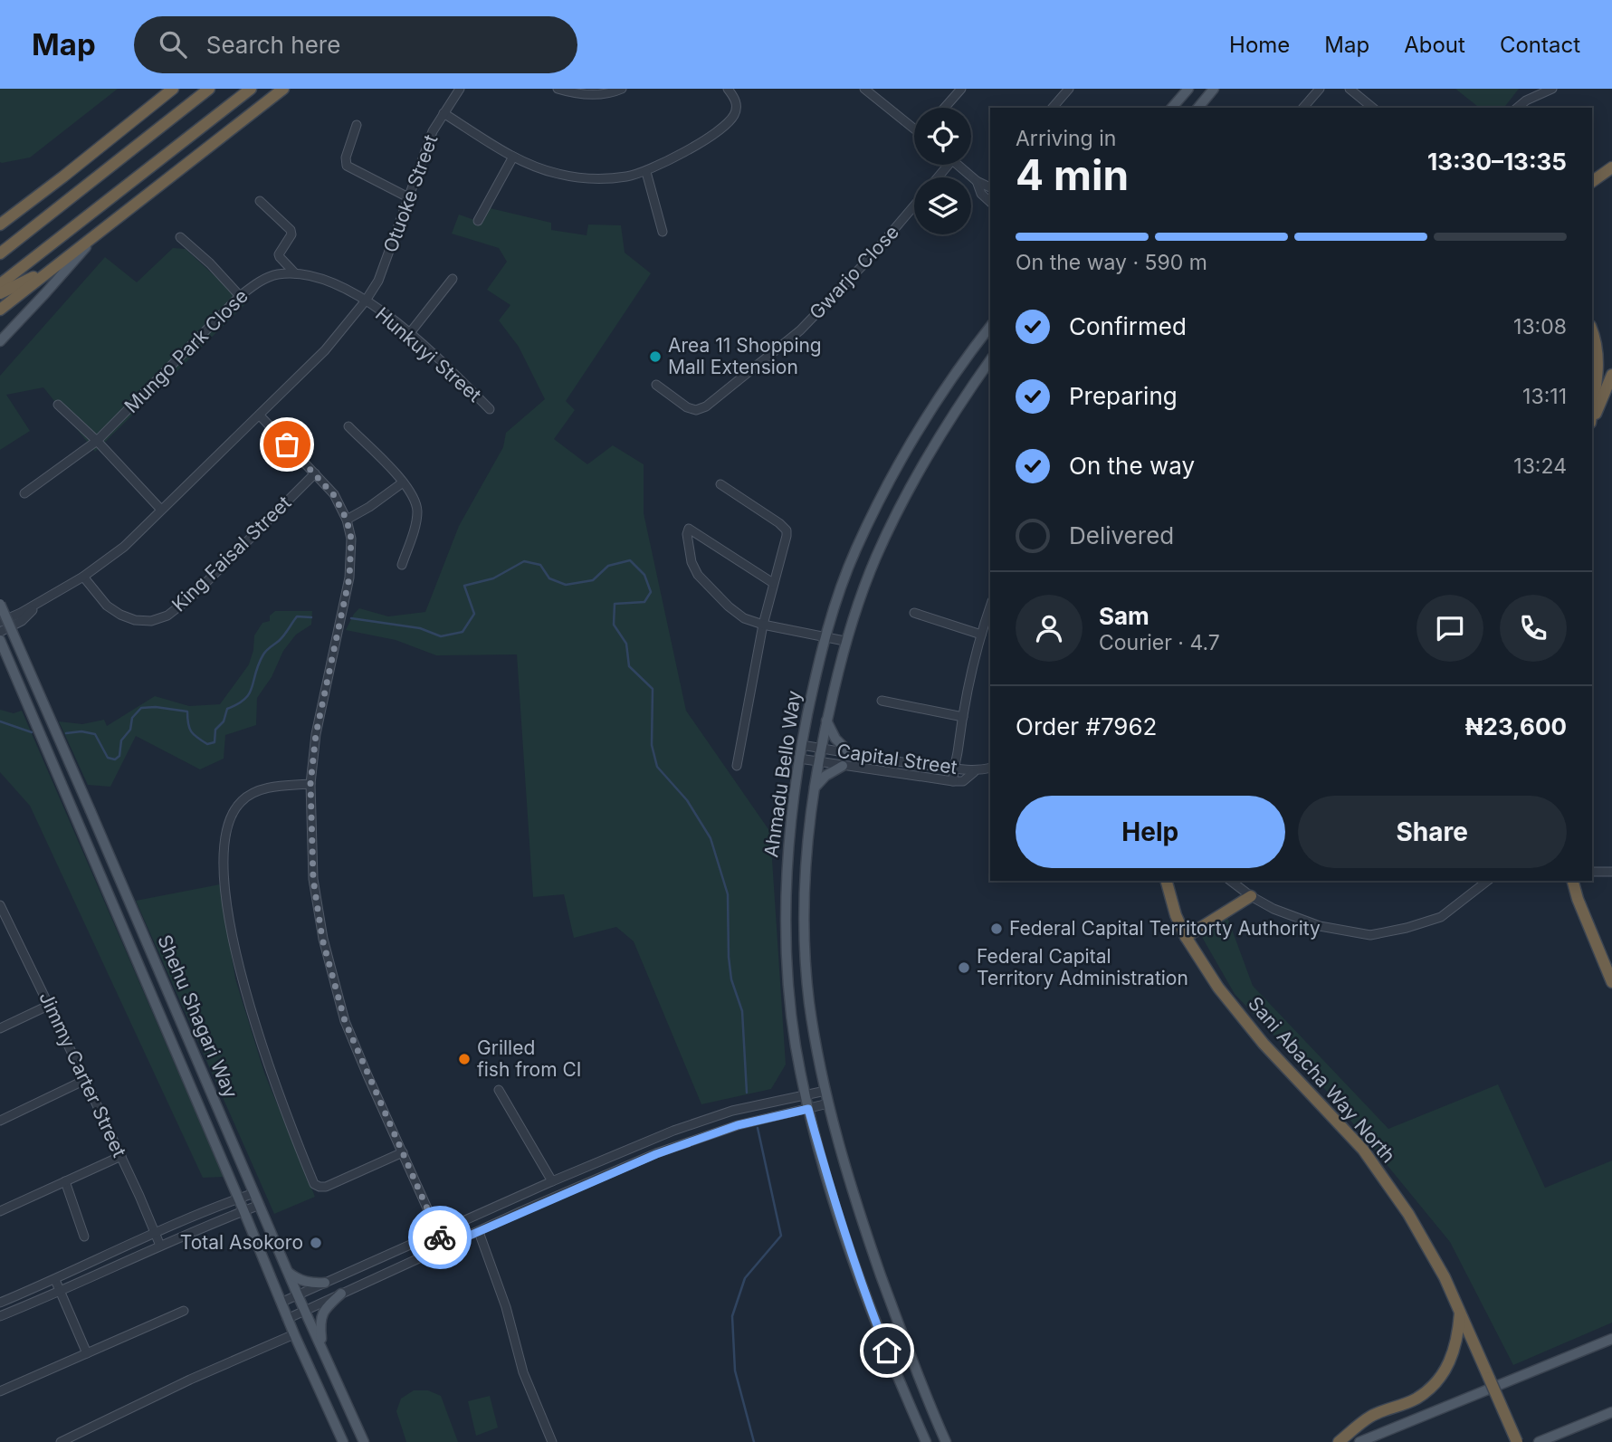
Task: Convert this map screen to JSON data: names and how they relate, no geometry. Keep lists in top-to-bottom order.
{
  "streets": {
    "highway": ["Sani Abacha Way North"],
    "main road": ["Ahmadu Bello Way", "Shehu Shagari Way"],
    "street": [
      "Otuoke Street",
      "Gwarjo Close",
      "Mungo Park Close",
      "Hunkuyi Street",
      "King Faisal Street",
      "Capital Street",
      "Jimmy Carter Street"
    ]
  },
  "crossings": [
    ["Otuoke Street", "Mungo Park Close"],
    ["Otuoke Street", "Hunkuyi Street"],
    ["Otuoke Street", "King Faisal Street"],
    ["Mungo Park Close", "Hunkuyi Street"],
    ["Capital Street", "Ahmadu Bello Way"]
  ],
  "places": [
    "Area 11 Shopping Mall Extension",
    "Federal Capital Territorty Authority",
    "Federal Capital Territory Administration",
    "Grilled fish from CI",
    "Total Asokoro"
  ],
  "page": {
    "header": "Map",
    "search": "Search here",
    "nav": [
      "Home",
      "Map",
      "About",
      "Contact"
    ],
    "heading": ["4 min", "Arriving in", "13:30–13:35"],
    "panel": [
      "Sam",
      "Courier · 4.7",
      "Order #7962",
      "₦23,600"
    ],
    "bar": "On the way · 590 m",
    "list": [
      ["Confirmed", "13:08"],
      ["Preparing", "13:11"],
      ["On the way", "13:24"],
      "Delivered"
    ],
    "buttons": ["Help", "Share"]
  }
}
